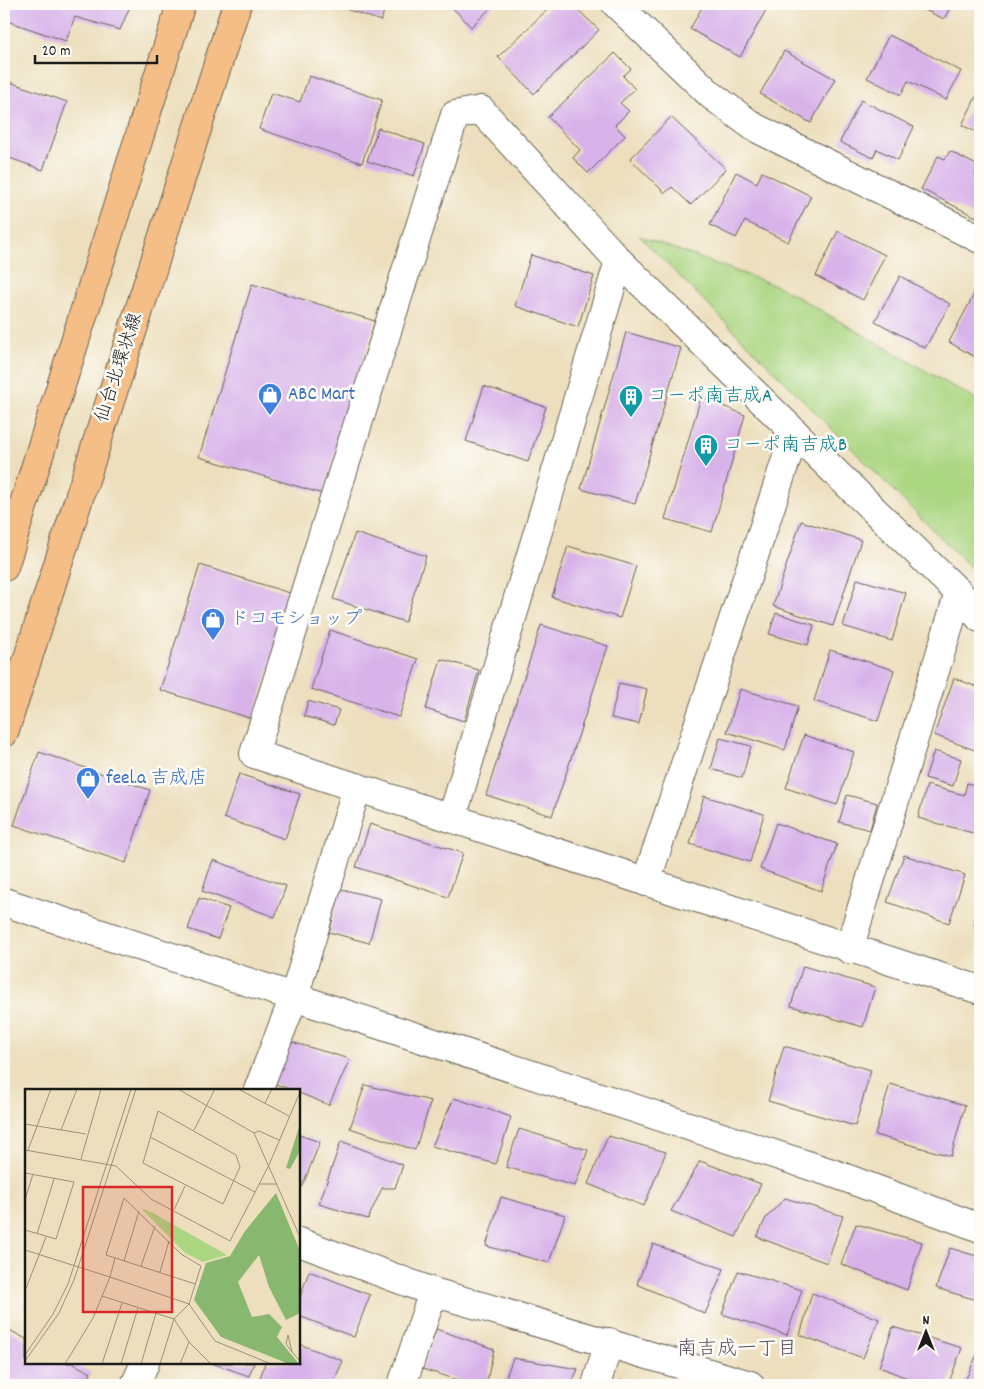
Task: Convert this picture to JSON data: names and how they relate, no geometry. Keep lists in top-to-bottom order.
{
  "streets": {
    "main road": ["仙台北環状線"]
  },
  "districts": ["南吉成一丁目"],
  "places": {
    "shop": ["ABC Mart", "ドコモショップ", "feel.a 吉成店"],
    "building": ["コーポ南吉成A", "コーポ南吉成B"]
  },
  "scale_bar": "20 m",
  "north": "top"
}
